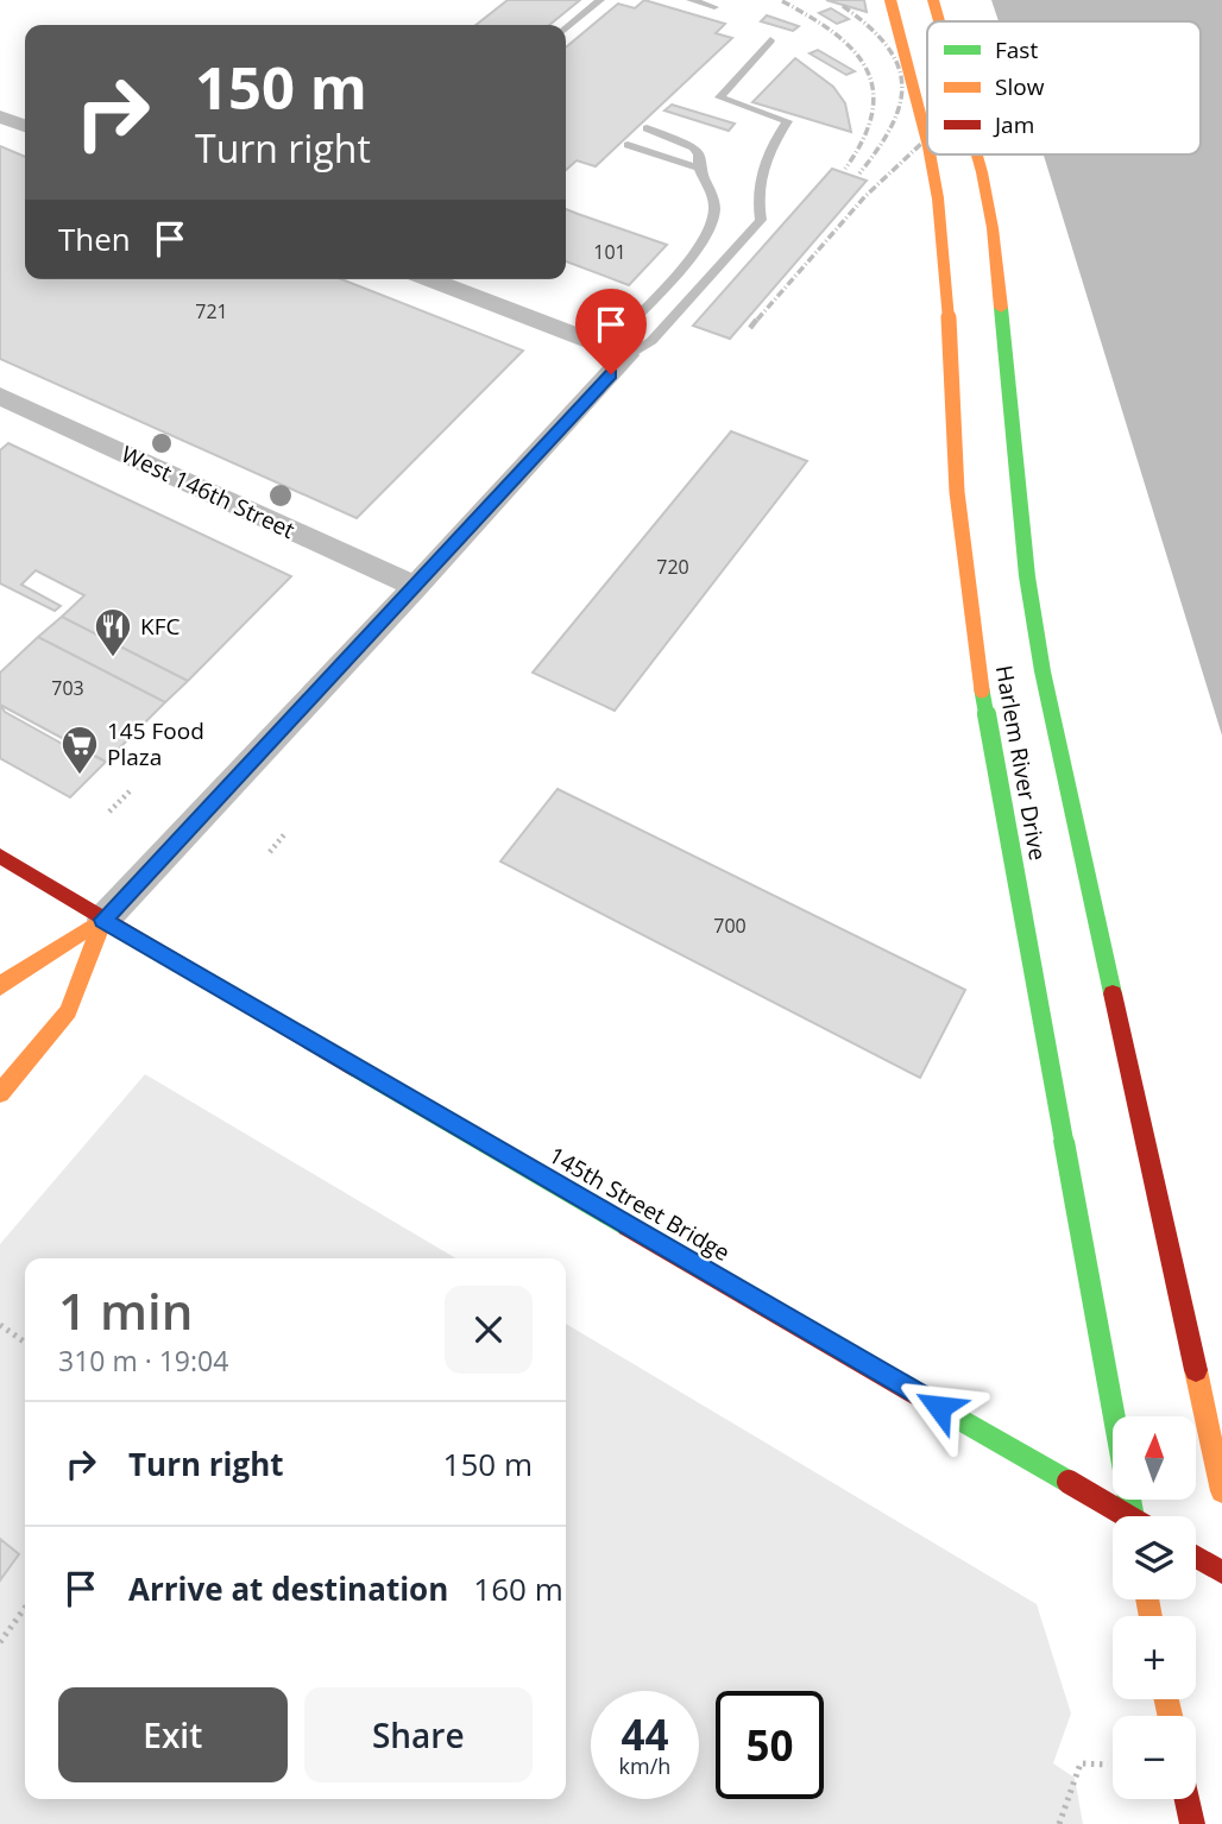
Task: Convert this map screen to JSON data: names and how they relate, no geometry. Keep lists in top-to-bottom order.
{
  "streets": {
    "main road": ["Harlem River Drive", "145th Street Bridge"],
    "street": ["West 146th Street"]
  },
  "places": {
    "restaurant": ["KFC"],
    "supermarket": ["145 Food Plaza"]
  },
  "house_numbers": [
    "101",
    "721",
    "720",
    "703",
    "700"
  ],
  "legend": ["Fast", "Slow", "Jam"],
  "north": "top",
  "page": {
    "turn": ["150 m", "Turn right"],
    "then": "Then",
    "heading": ["1 min", "310 m · 19:04"],
    "list": [
      {
        "name": "Turn right",
        "value": "150 m"
      },
      {
        "name": "Arrive at destination",
        "value": "160 m"
      }
    ],
    "map_buttons": ["+", "−"],
    "buttons": ["Exit", "Share"],
    "speed": "44 km/h",
    "limit": "50"
  }
}
